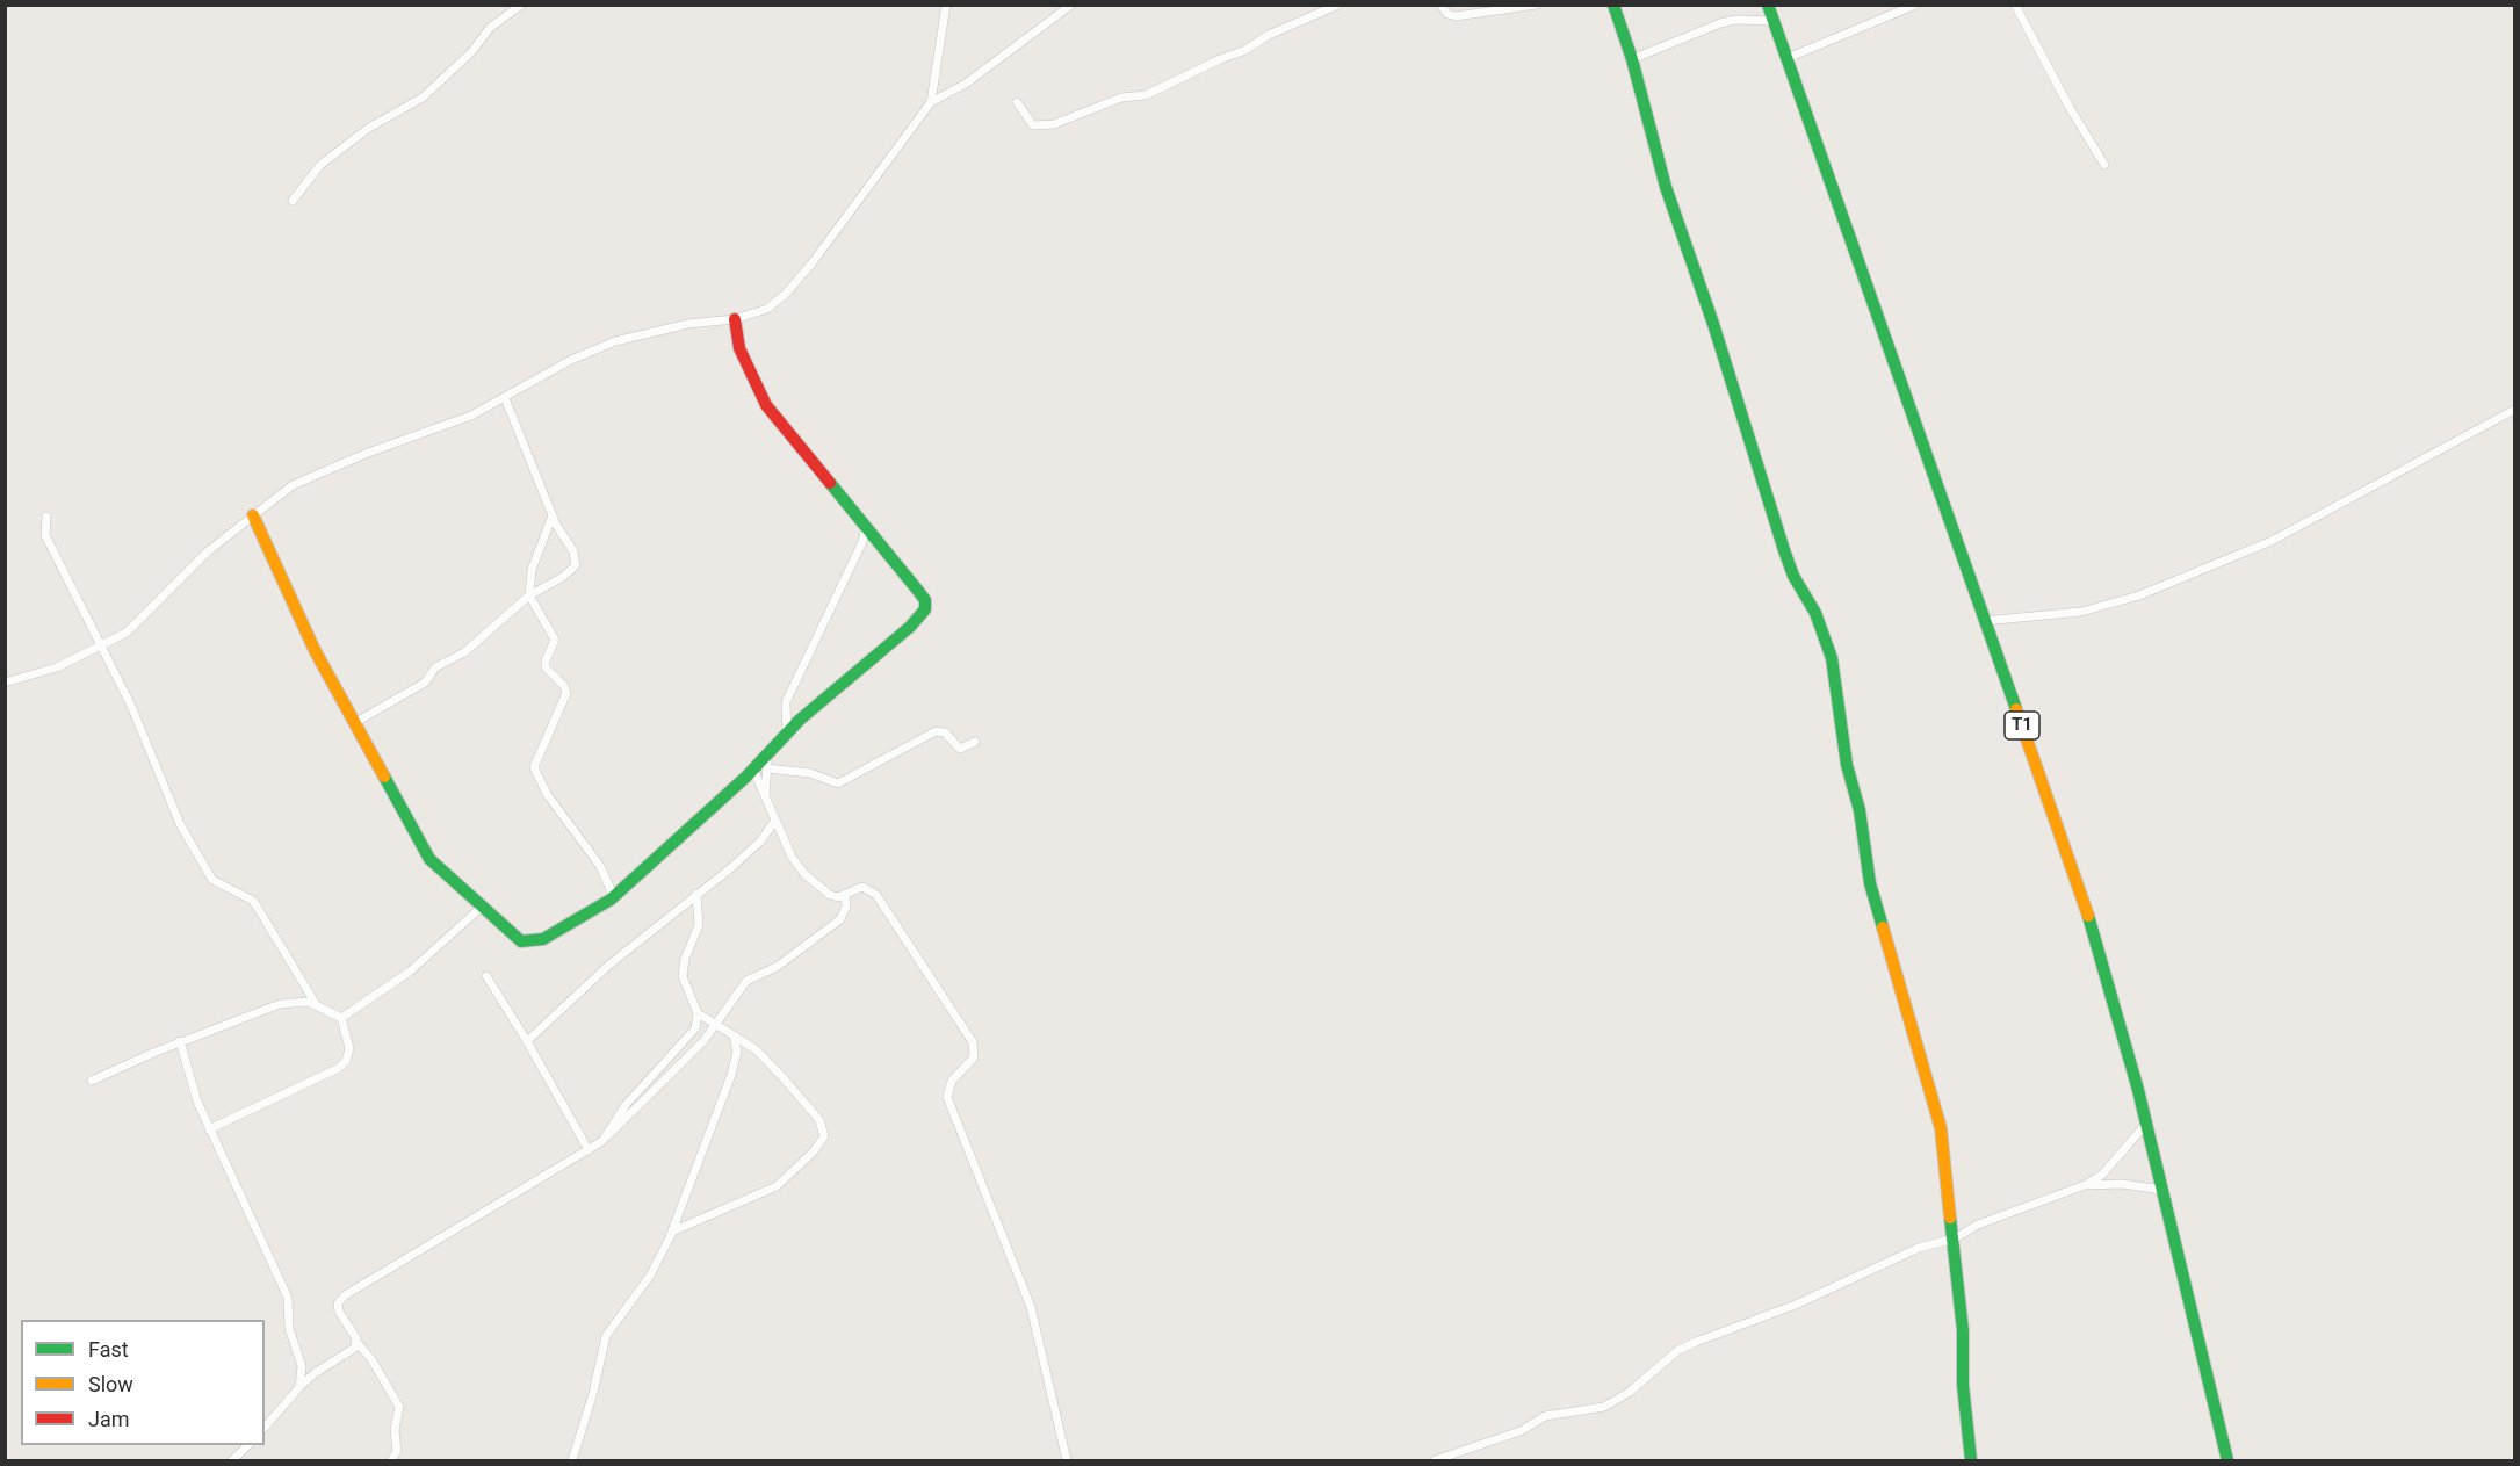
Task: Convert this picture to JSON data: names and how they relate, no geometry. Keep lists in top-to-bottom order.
{
  "streets": {
    "main road": ["T1"]
  },
  "legend": ["Fast", "Slow", "Jam"]
}
